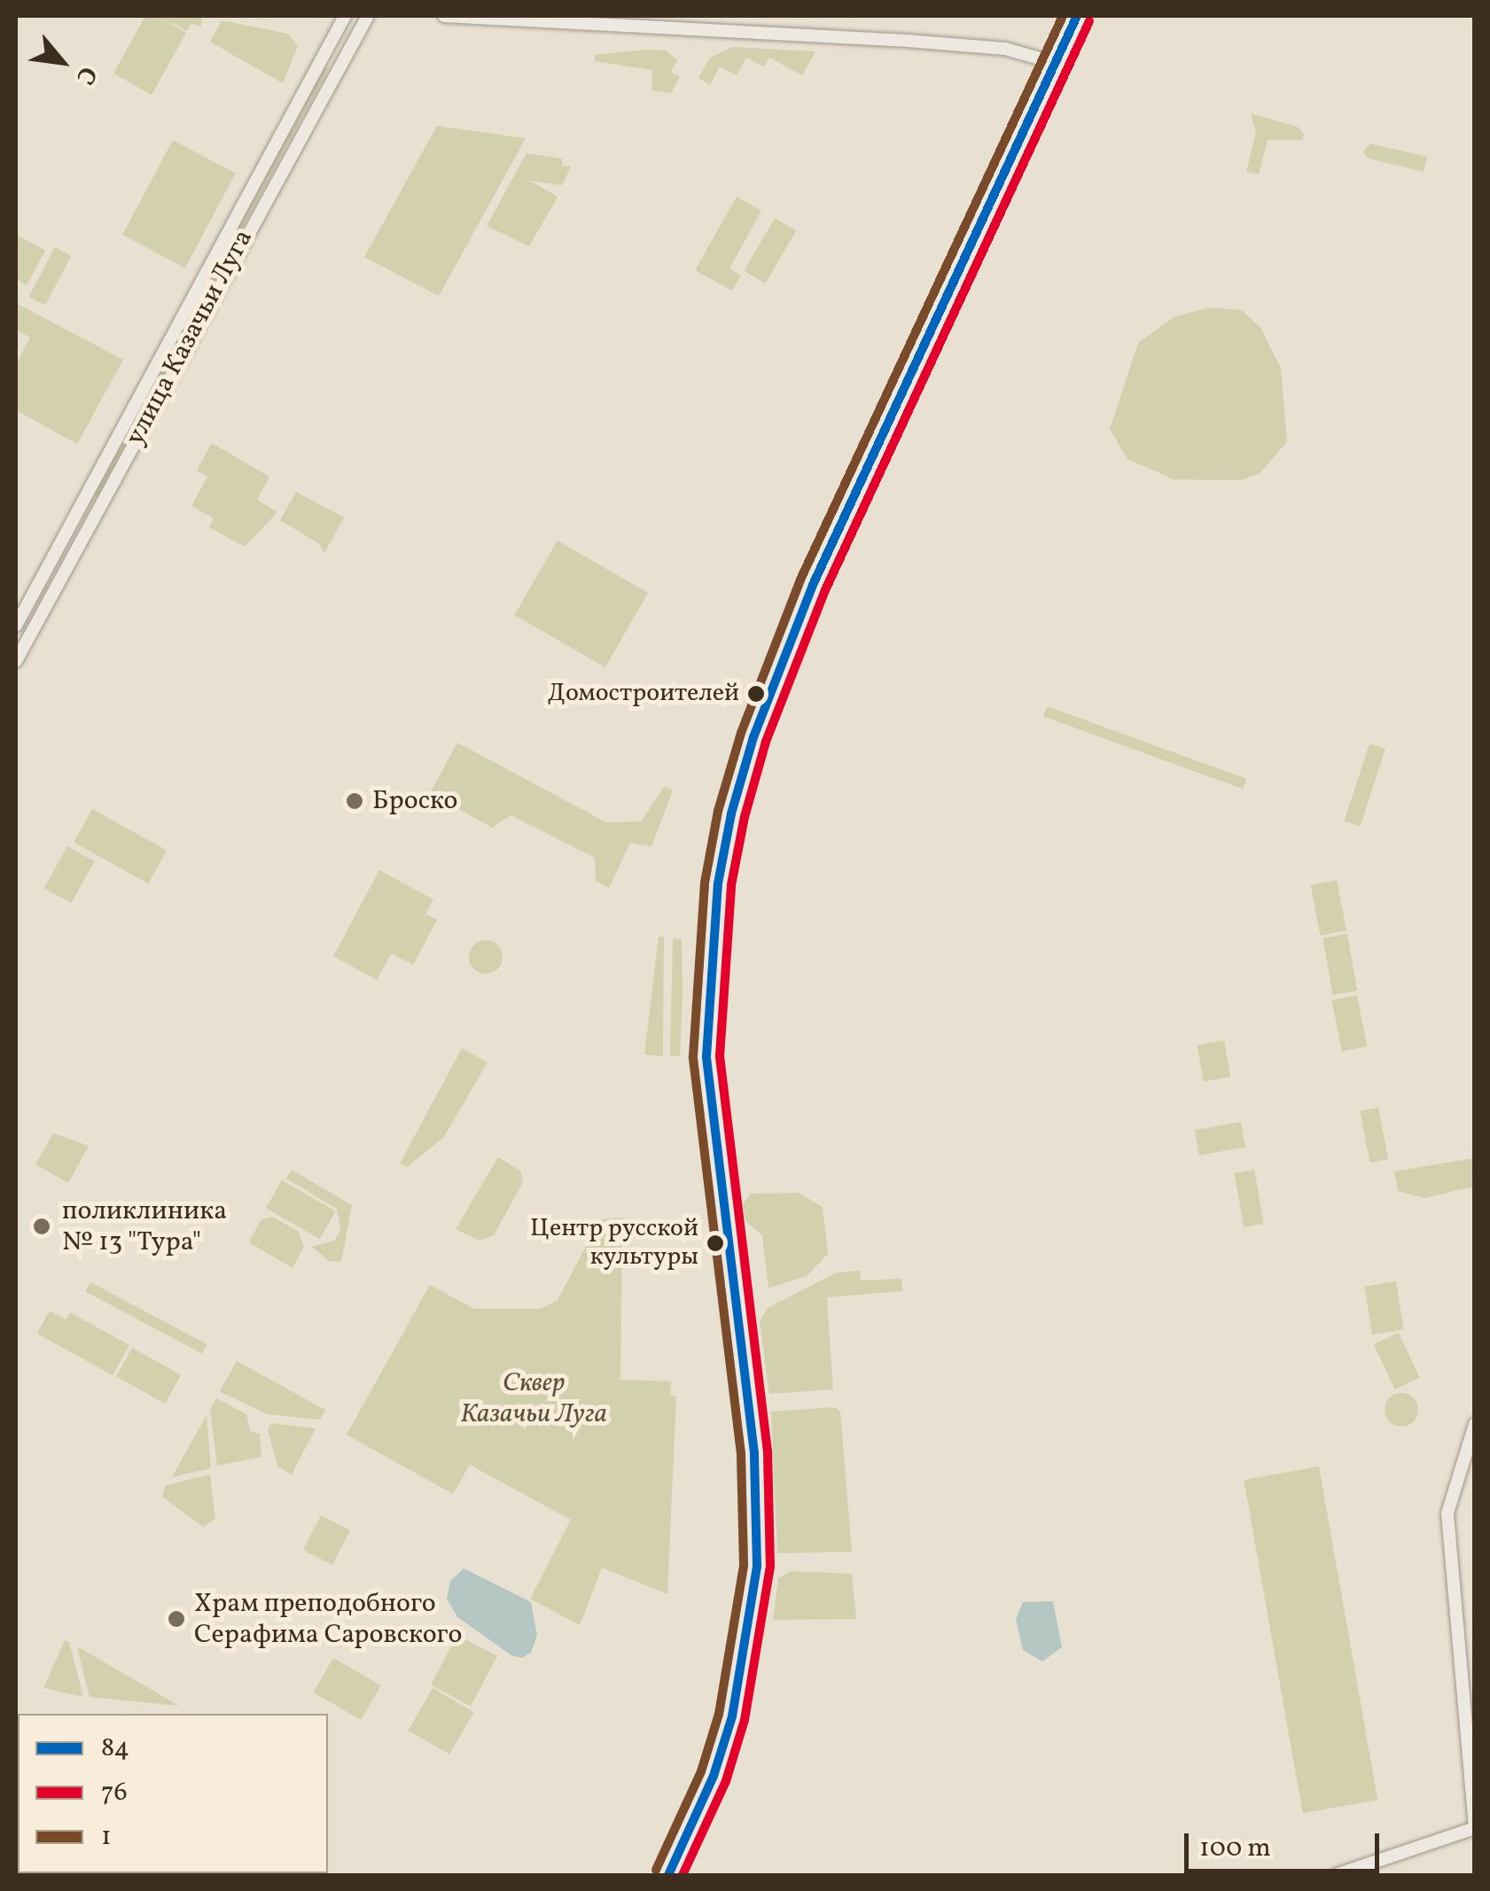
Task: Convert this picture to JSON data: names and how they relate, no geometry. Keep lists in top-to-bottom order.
{
  "streets": {
    "street": ["улица Казачьи Луга"]
  },
  "parks": ["Сквер Казачьи Луга"],
  "places": [
    "Домостроителей",
    "Броско",
    "поликлиника № 13 \"Тура\"",
    "Центр русской культуры",
    "Храм преподобного Серафима Саровского"
  ],
  "lines": ["transit line 84", "transit line 1", "transit line 76"],
  "legend": ["84", "76", "1"],
  "scale_bar": "100 m",
  "north": "bottom right"
}
